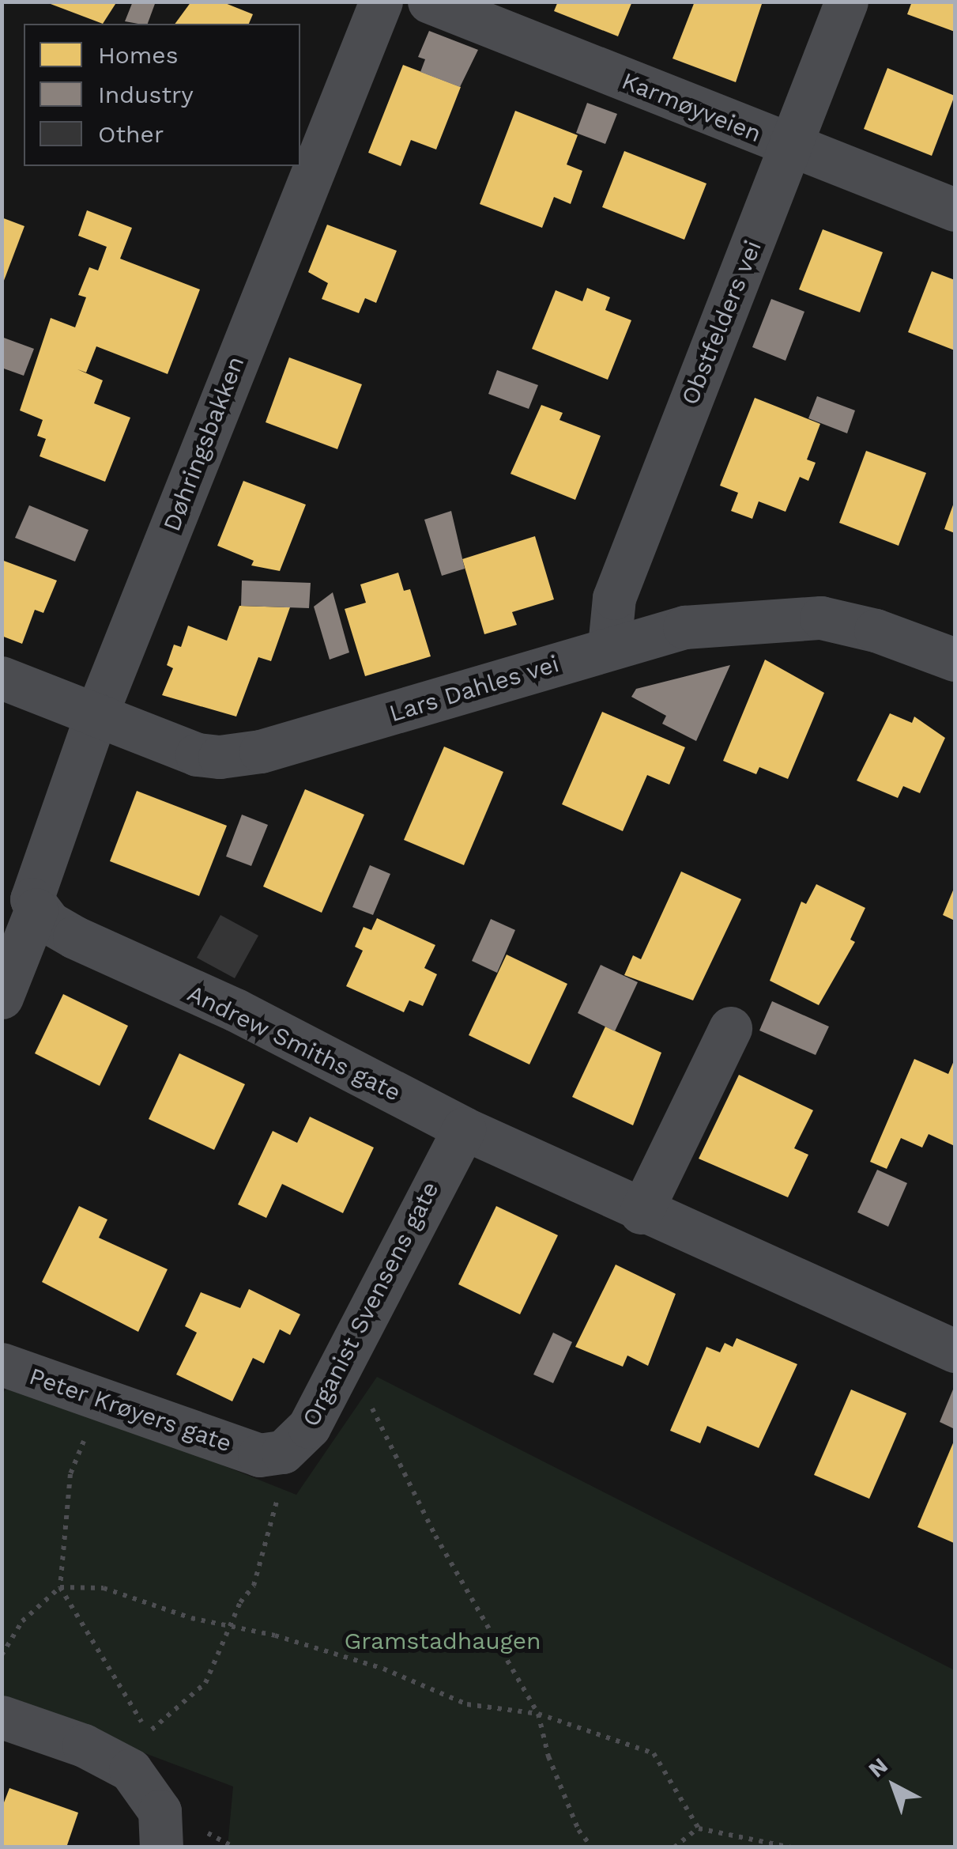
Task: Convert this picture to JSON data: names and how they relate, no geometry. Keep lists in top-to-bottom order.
{
  "streets": {
    "street": [
      "Karmøyveien",
      "Obstfelders vei",
      "Døhringsbakken",
      "Lars Dahles vei",
      "Andrew Smiths gate",
      "Organist Svensens gate",
      "Peter Krøyers gate"
    ]
  },
  "crossings": [
    ["Karmøyveien", "Obstfelders vei"],
    ["Obstfelders vei", "Lars Dahles vei"],
    ["Døhringsbakken", "Lars Dahles vei"],
    ["Døhringsbakken", "Andrew Smiths gate"],
    ["Andrew Smiths gate", "Organist Svensens gate"],
    ["Organist Svensens gate", "Peter Krøyers gate"]
  ],
  "parks": ["Gramstadhaugen"],
  "legend": ["Homes", "Industry", "Other"],
  "north": "top left"
}
